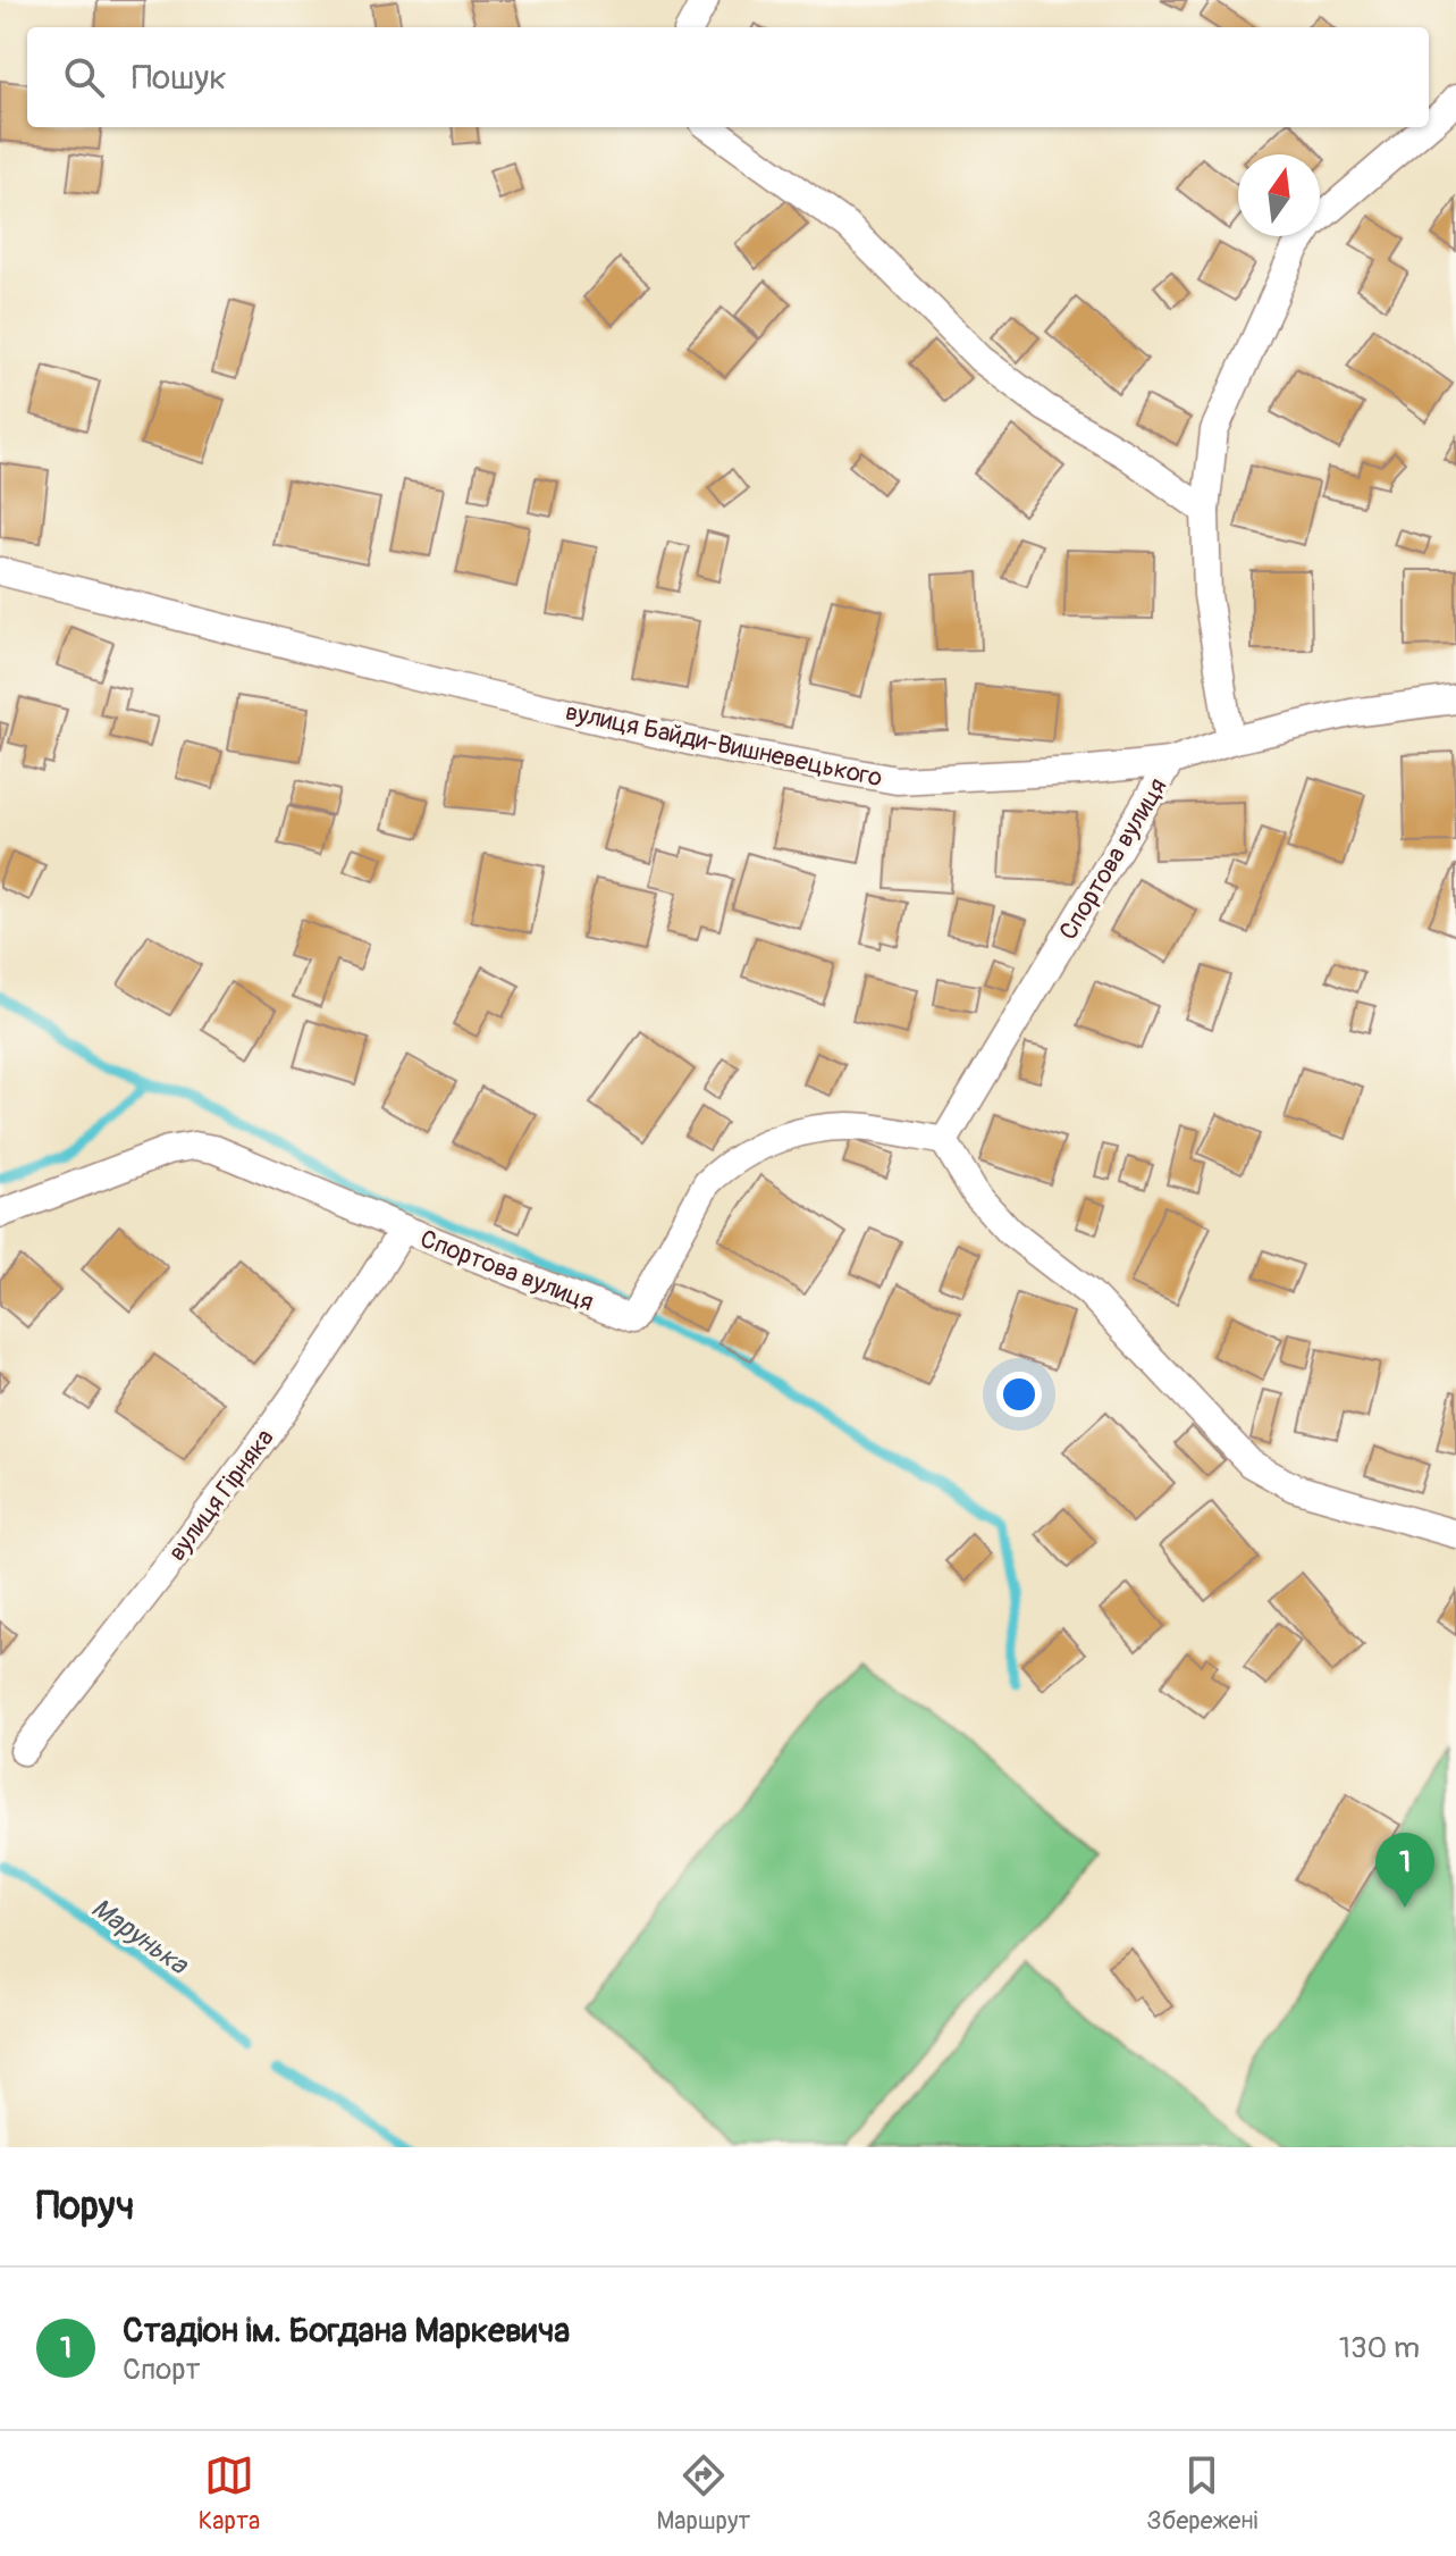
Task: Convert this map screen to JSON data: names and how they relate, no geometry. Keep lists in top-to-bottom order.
{
  "streets": {
    "street": ["вулиця Байди-Вишневецького", "Спортова вулиця", "вулиця Гірняка"]
  },
  "crossings": [
    ["вулиця Байди-Вишневецького", "Спортова вулиця"],
    ["Спортова вулиця", "вулиця Гірняка"]
  ],
  "water": ["Марунька"],
  "north": "top",
  "page": {
    "search": "Пошук",
    "pins": "1",
    "heading": "Поруч",
    "list": [
      {
        "mark": "1",
        "name": "Стадіон ім. Богдана Маркевича",
        "note": "Спорт",
        "value": "130 m"
      }
    ],
    "nav": ["Карта", "Маршрут", "Збережені"]
  }
}
